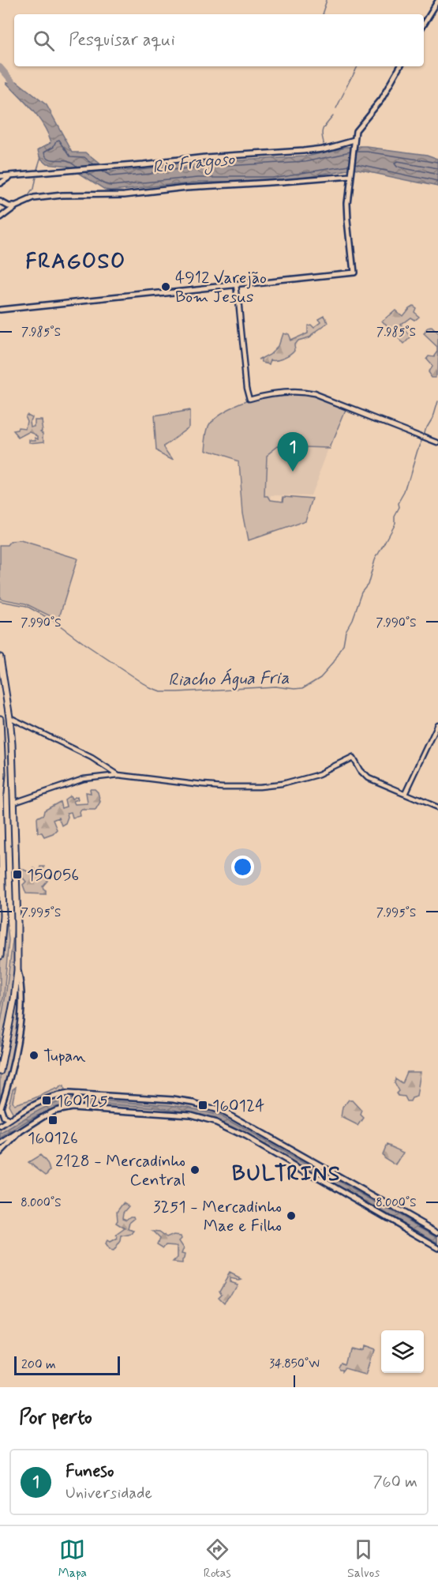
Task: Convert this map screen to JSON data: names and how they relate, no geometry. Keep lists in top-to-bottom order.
{
  "districts": ["FRAGOSO", "BULTRINS"],
  "water": ["Rio Fragoso", "Riacho Água Fria"],
  "places": {
    "other": [
      "4912 Varejão Bom Jesus",
      "Tupan",
      "2128 - Mercadinho Central",
      "3251 - Mercadinho Mae e Filho"
    ],
    "transit": [
      "150056",
      "160125",
      "160124",
      "160126"
    ]
  },
  "scale_bar": "200 m",
  "page": {
    "search": "Pesquisar aqui",
    "pins": "1",
    "scale": "200 m",
    "heading": "Por perto",
    "list": [
      {
        "mark": "1",
        "name": "Funeso",
        "note": "Universidade",
        "value": "760 m"
      }
    ],
    "nav": ["Mapa", "Rotas", "Salvos"]
  },
  "coordinates": [
    "7.985°S",
    "7.990°S",
    "7.995°S",
    "8.000°S",
    "34.850°W"
  ]
}
